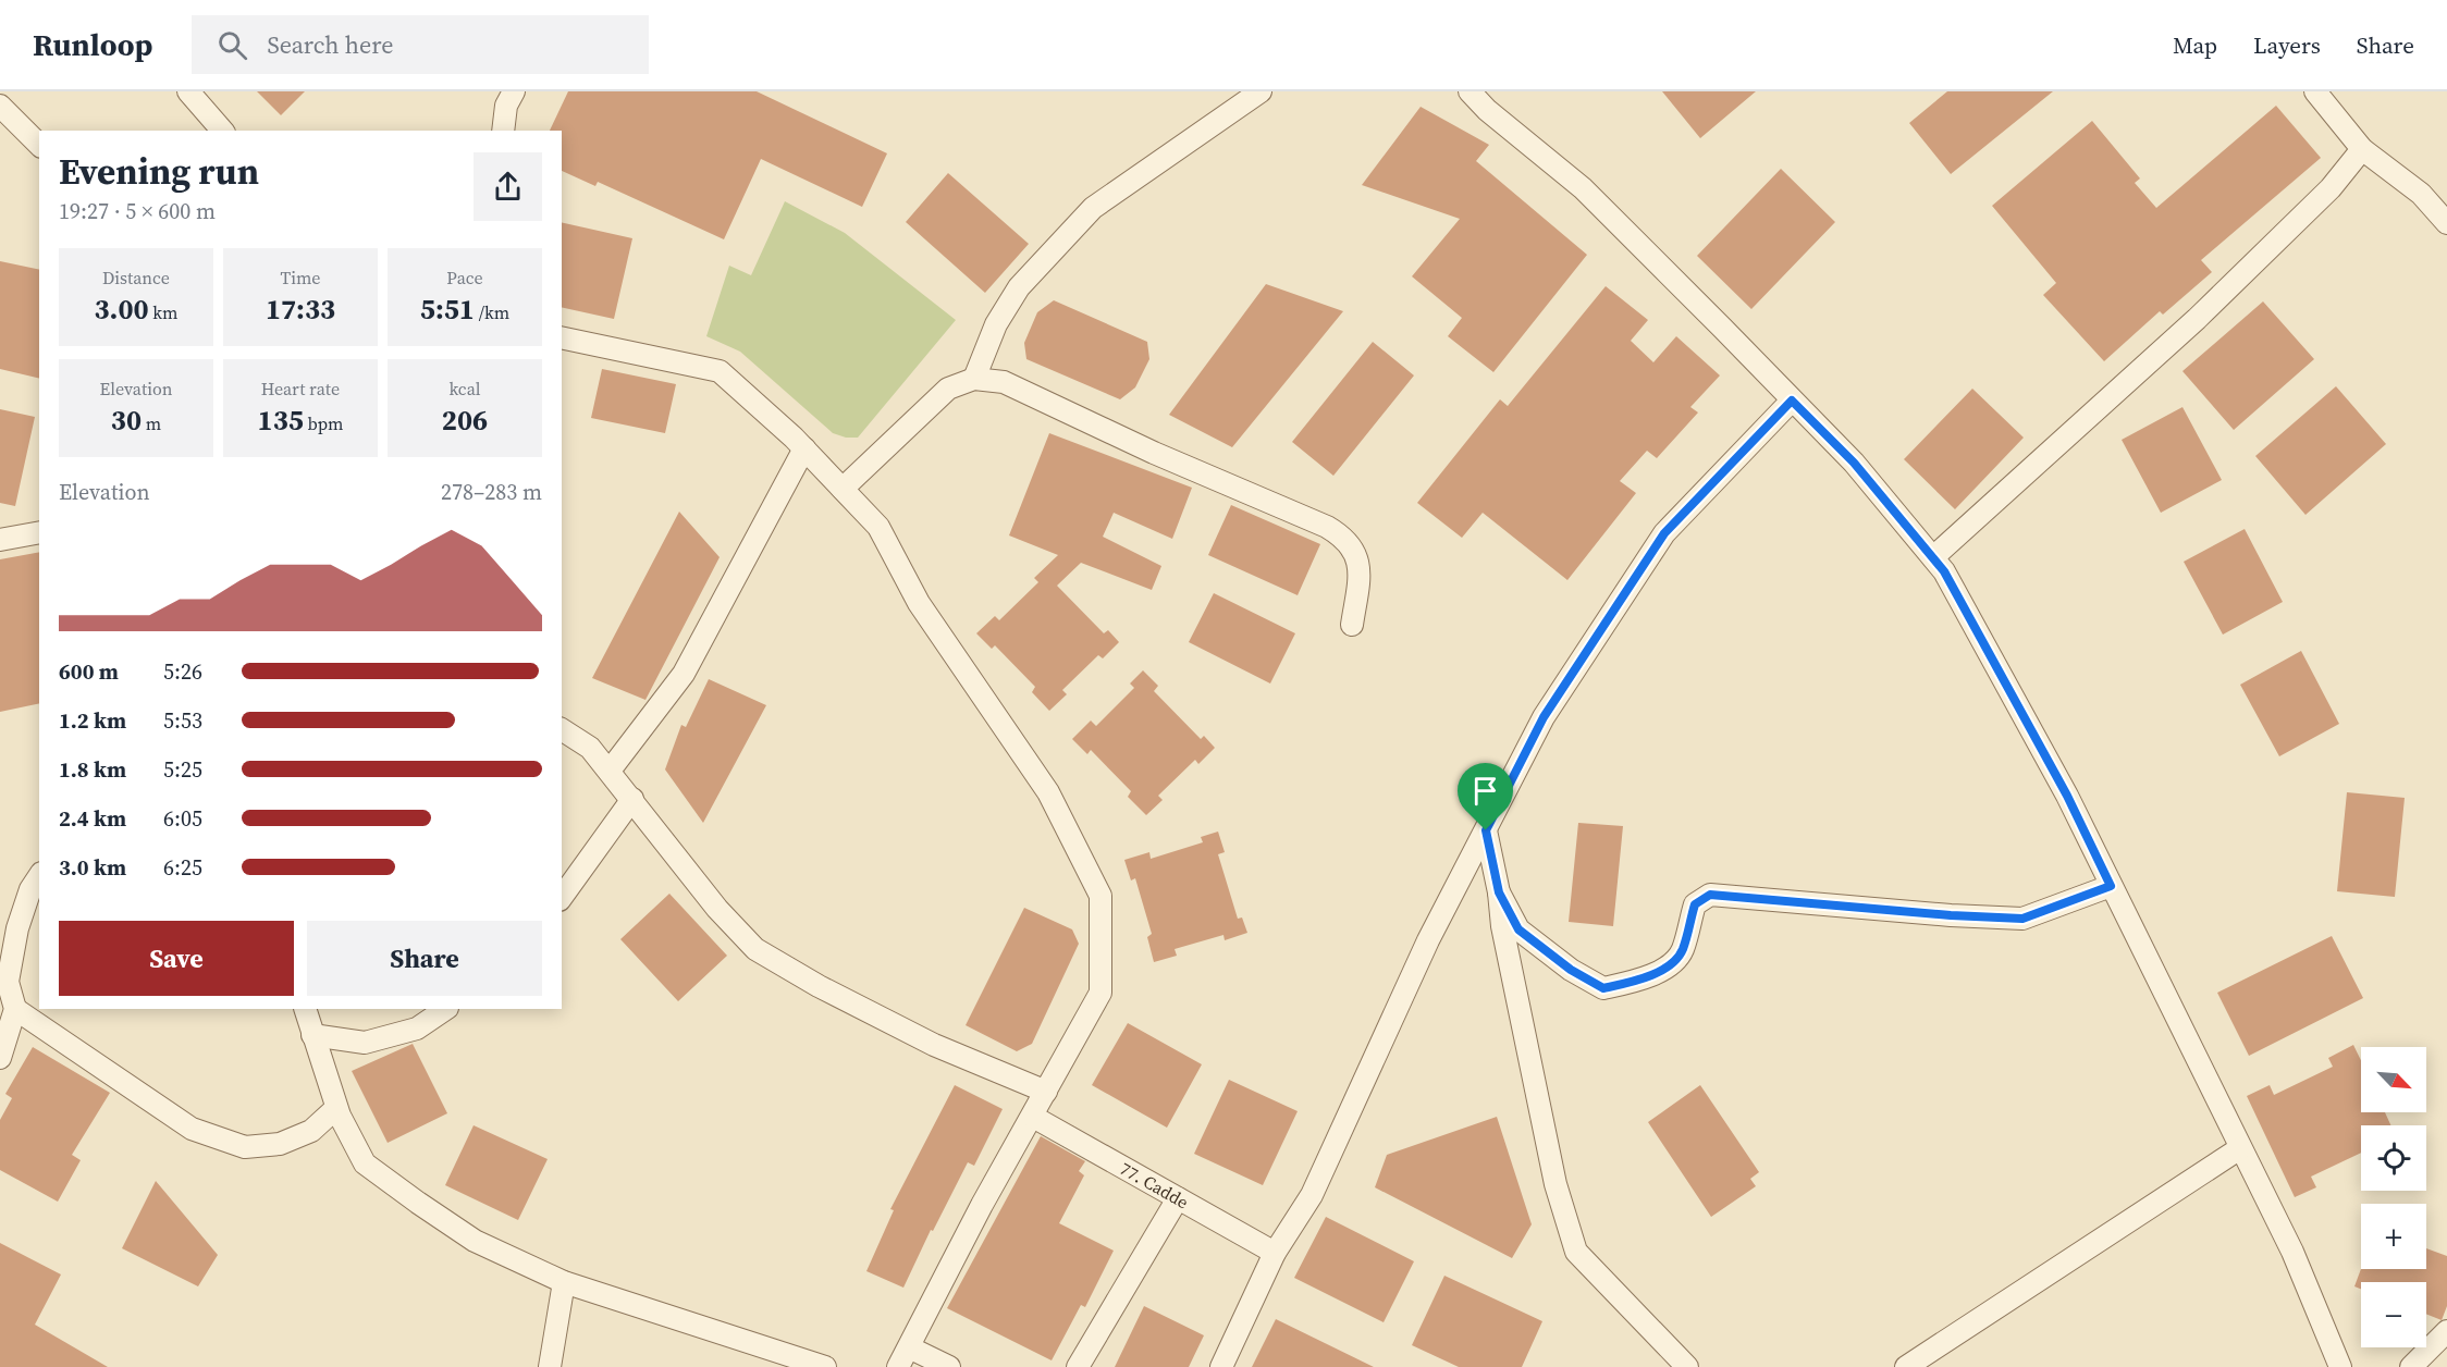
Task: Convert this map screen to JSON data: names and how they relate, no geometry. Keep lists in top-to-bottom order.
{
  "streets": {
    "street": ["77. Cadde"]
  },
  "north": "bottom right",
  "page": {
    "header": "Runloop",
    "search": "Search here",
    "nav": ["Map", "Layers", "Share"],
    "heading": ["Evening run", "19:27 · 5 × 600 m"],
    "stats": [
      ["Distance", "3.00 km"],
      ["Time", "17:33"],
      ["Pace", "5:51 /km"],
      ["Elevation", "30 m"],
      ["Heart rate", "135 bpm"],
      ["kcal", "206"]
    ],
    "chart": ["Elevation", "278–283 m"],
    "list": [
      {
        "name": "600 m",
        "note": "5:26"
      },
      {
        "name": "1.2 km",
        "note": "5:53"
      },
      {
        "name": "1.8 km",
        "note": "5:25"
      },
      {
        "name": "2.4 km",
        "note": "6:05"
      },
      {
        "name": "3.0 km",
        "note": "6:25"
      }
    ],
    "buttons": ["Save", "Share"],
    "map_buttons": ["+", "−"]
  }
}
